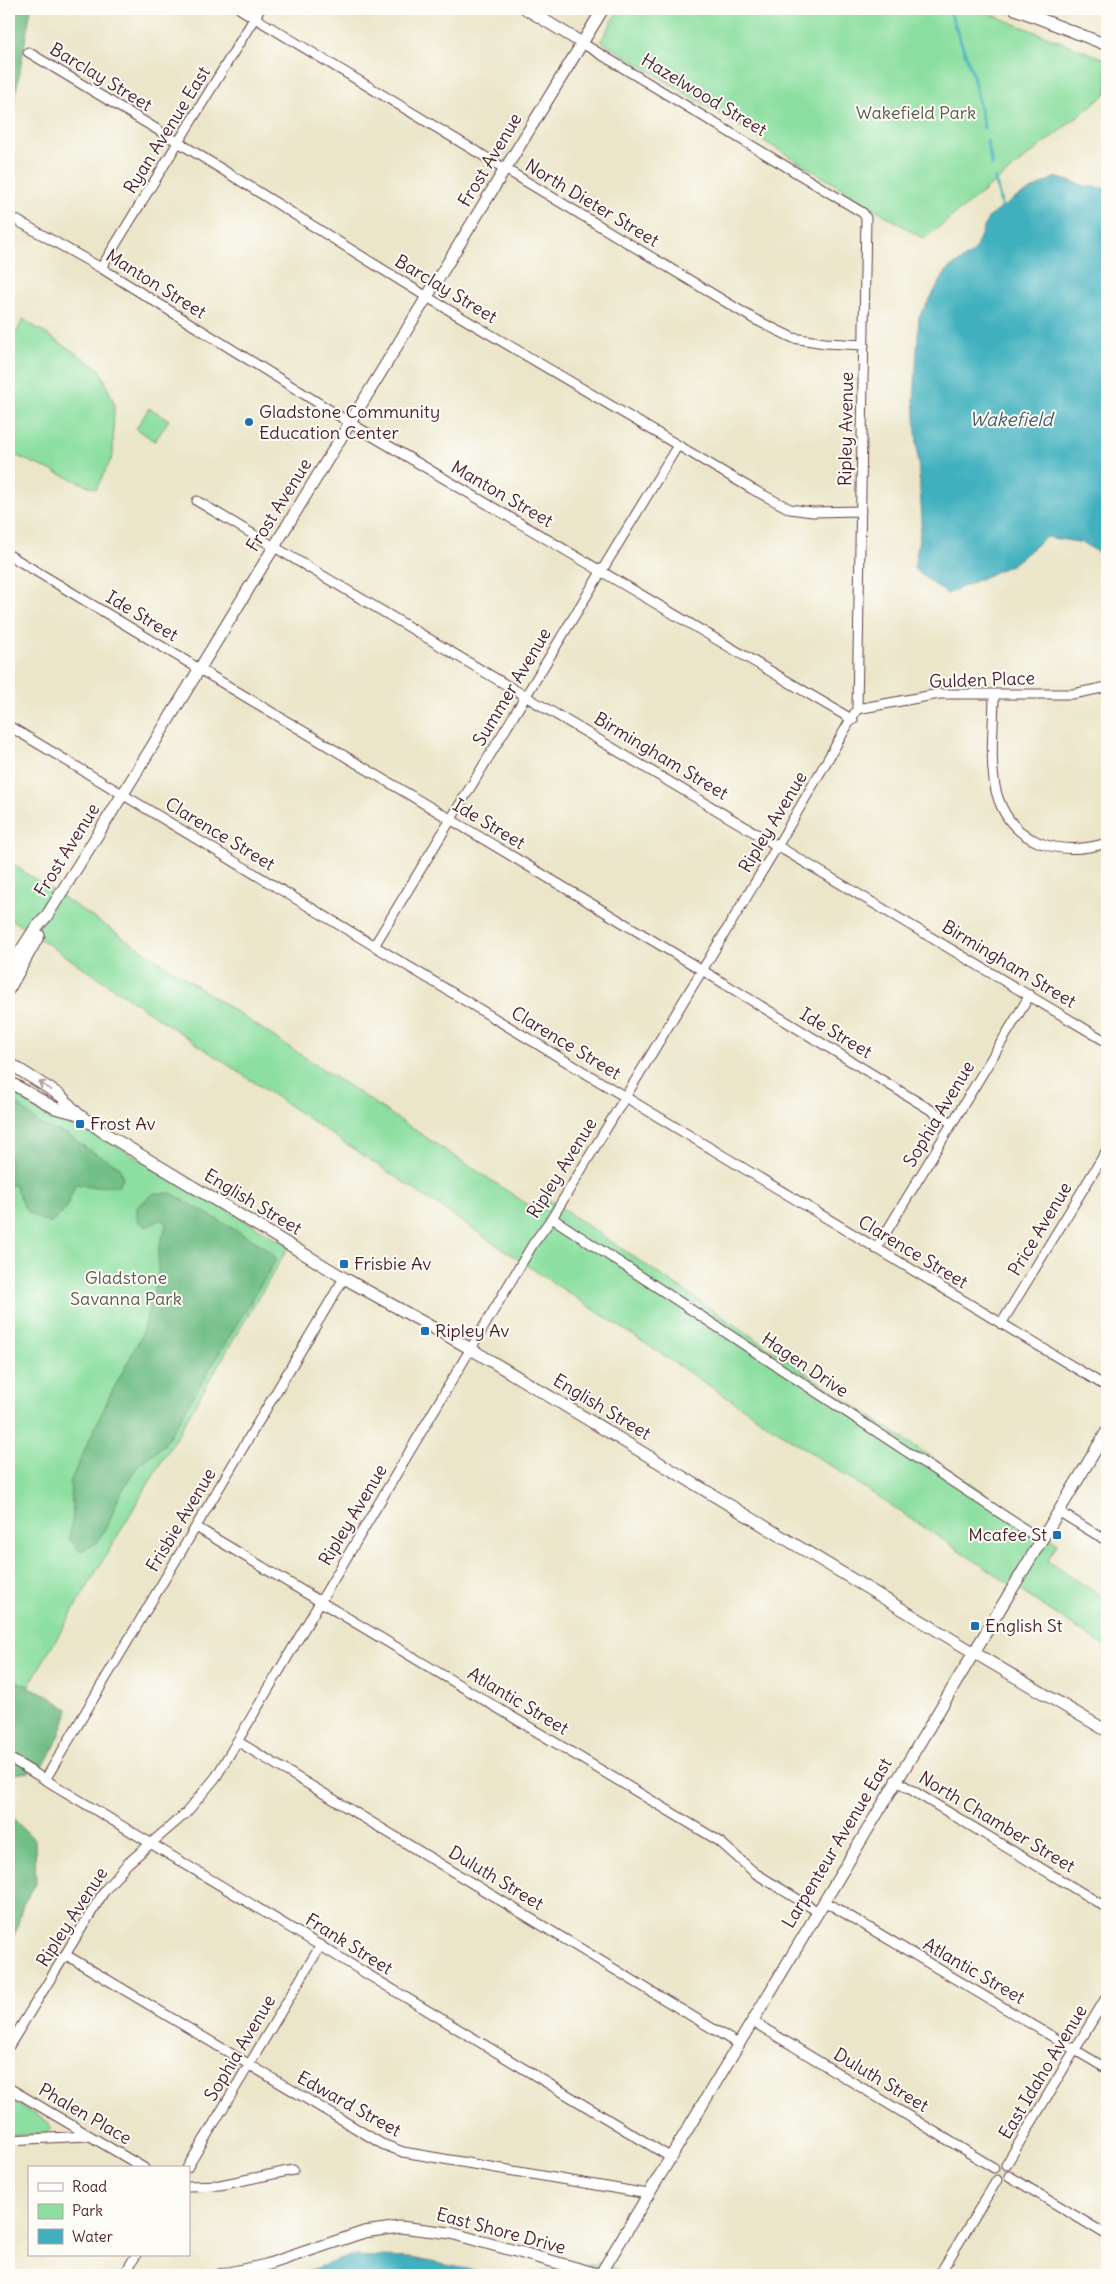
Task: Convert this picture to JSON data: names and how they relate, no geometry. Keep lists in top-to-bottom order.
{
  "streets": {
    "street": [
      "Barclay Street",
      "Hazelwood Street",
      "Ryan Avenue East",
      "Frost Avenue",
      "North Dieter Street",
      "Manton Street",
      "Ripley Avenue",
      "Ide Street",
      "Gulden Place",
      "Summer Avenue",
      "Birmingham Street",
      "Clarence Street",
      "Sophia Avenue",
      "English Street",
      "Price Avenue",
      "Hagen Drive",
      "Frisbie Avenue",
      "Atlantic Street",
      "North Chamber Street",
      "Larpenteur Avenue East",
      "Duluth Street",
      "Frank Street",
      "East Idaho Avenue",
      "Edward Street",
      "Phalen Place",
      "East Shore Drive"
    ]
  },
  "crossings": [
    ["Barclay Street", "Ryan Avenue East"],
    ["Barclay Street", "Frost Avenue"],
    ["Barclay Street", "Ripley Avenue"],
    ["Barclay Street", "Summer Avenue"],
    ["Hazelwood Street", "Frost Avenue"],
    ["Hazelwood Street", "Ripley Avenue"],
    ["Ryan Avenue East", "North Dieter Street"],
    ["Ryan Avenue East", "Manton Street"],
    ["Frost Avenue", "North Dieter Street"],
    ["Frost Avenue", "Manton Street"],
    ["Frost Avenue", "Ide Street"],
    ["Frost Avenue", "Birmingham Street"],
    ["Frost Avenue", "Clarence Street"],
    ["North Dieter Street", "Ripley Avenue"],
    ["Manton Street", "Ripley Avenue"],
    ["Manton Street", "Summer Avenue"],
    ["Ripley Avenue", "Ide Street"],
    ["Ripley Avenue", "Gulden Place"],
    ["Ripley Avenue", "Birmingham Street"],
    ["Ripley Avenue", "Clarence Street"],
    ["Ripley Avenue", "English Street"],
    ["Ripley Avenue", "Hagen Drive"],
    ["Ripley Avenue", "Atlantic Street"],
    ["Ripley Avenue", "Duluth Street"],
    ["Ripley Avenue", "Frank Street"],
    ["Ripley Avenue", "Edward Street"],
    ["Ide Street", "Summer Avenue"],
    ["Ide Street", "Sophia Avenue"],
    ["Summer Avenue", "Birmingham Street"],
    ["Summer Avenue", "Clarence Street"],
    ["Birmingham Street", "Sophia Avenue"],
    ["Clarence Street", "Sophia Avenue"],
    ["Clarence Street", "Price Avenue"],
    ["Sophia Avenue", "Frank Street"],
    ["Sophia Avenue", "Edward Street"],
    ["English Street", "Frisbie Avenue"],
    ["English Street", "Larpenteur Avenue East"],
    ["Hagen Drive", "Larpenteur Avenue East"],
    ["Frisbie Avenue", "Atlantic Street"],
    ["Frisbie Avenue", "Frank Street"],
    ["Atlantic Street", "Larpenteur Avenue East"],
    ["Atlantic Street", "East Idaho Avenue"],
    ["North Chamber Street", "Larpenteur Avenue East"],
    ["Larpenteur Avenue East", "Duluth Street"],
    ["Larpenteur Avenue East", "Frank Street"],
    ["Larpenteur Avenue East", "Edward Street"],
    ["Larpenteur Avenue East", "East Shore Drive"],
    ["Duluth Street", "East Idaho Avenue"]
  ],
  "water": ["Wakefield"],
  "parks": ["Wakefield Park", "Gladstone Savanna Park"],
  "places": {
    "other": ["Gladstone Community Education Center"],
    "transit": [
      "Frost Av",
      "Frisbie Av",
      "Ripley Av",
      "Mcafee St",
      "English St"
    ]
  },
  "legend": ["Road", "Park", "Water"]
}
